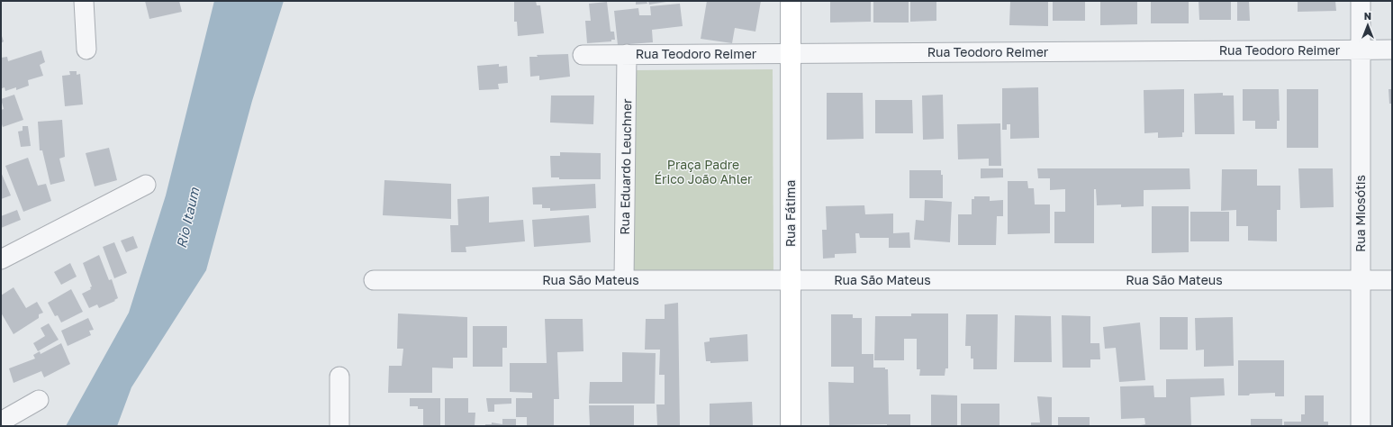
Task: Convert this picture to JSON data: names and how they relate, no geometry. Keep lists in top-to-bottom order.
{
  "streets": {
    "main road": ["Rua Fátima"],
    "street": [
      "Rua Teodoro Reimer",
      "Rua Eduardo Leuchner",
      "Rua Miosótis",
      "Rua São Mateus"
    ]
  },
  "crossings": [
    ["Rua Teodoro Reimer", "Rua Eduardo Leuchner"],
    ["Rua Teodoro Reimer", "Rua Fátima"],
    ["Rua Teodoro Reimer", "Rua Miosótis"],
    ["Rua Eduardo Leuchner", "Rua São Mateus"],
    ["Rua Fátima", "Rua São Mateus"],
    ["Rua Miosótis", "Rua São Mateus"]
  ],
  "water": ["Rio Itaum"],
  "parks": ["Praça Padre Érico João Ahler"],
  "north": "top"
}
